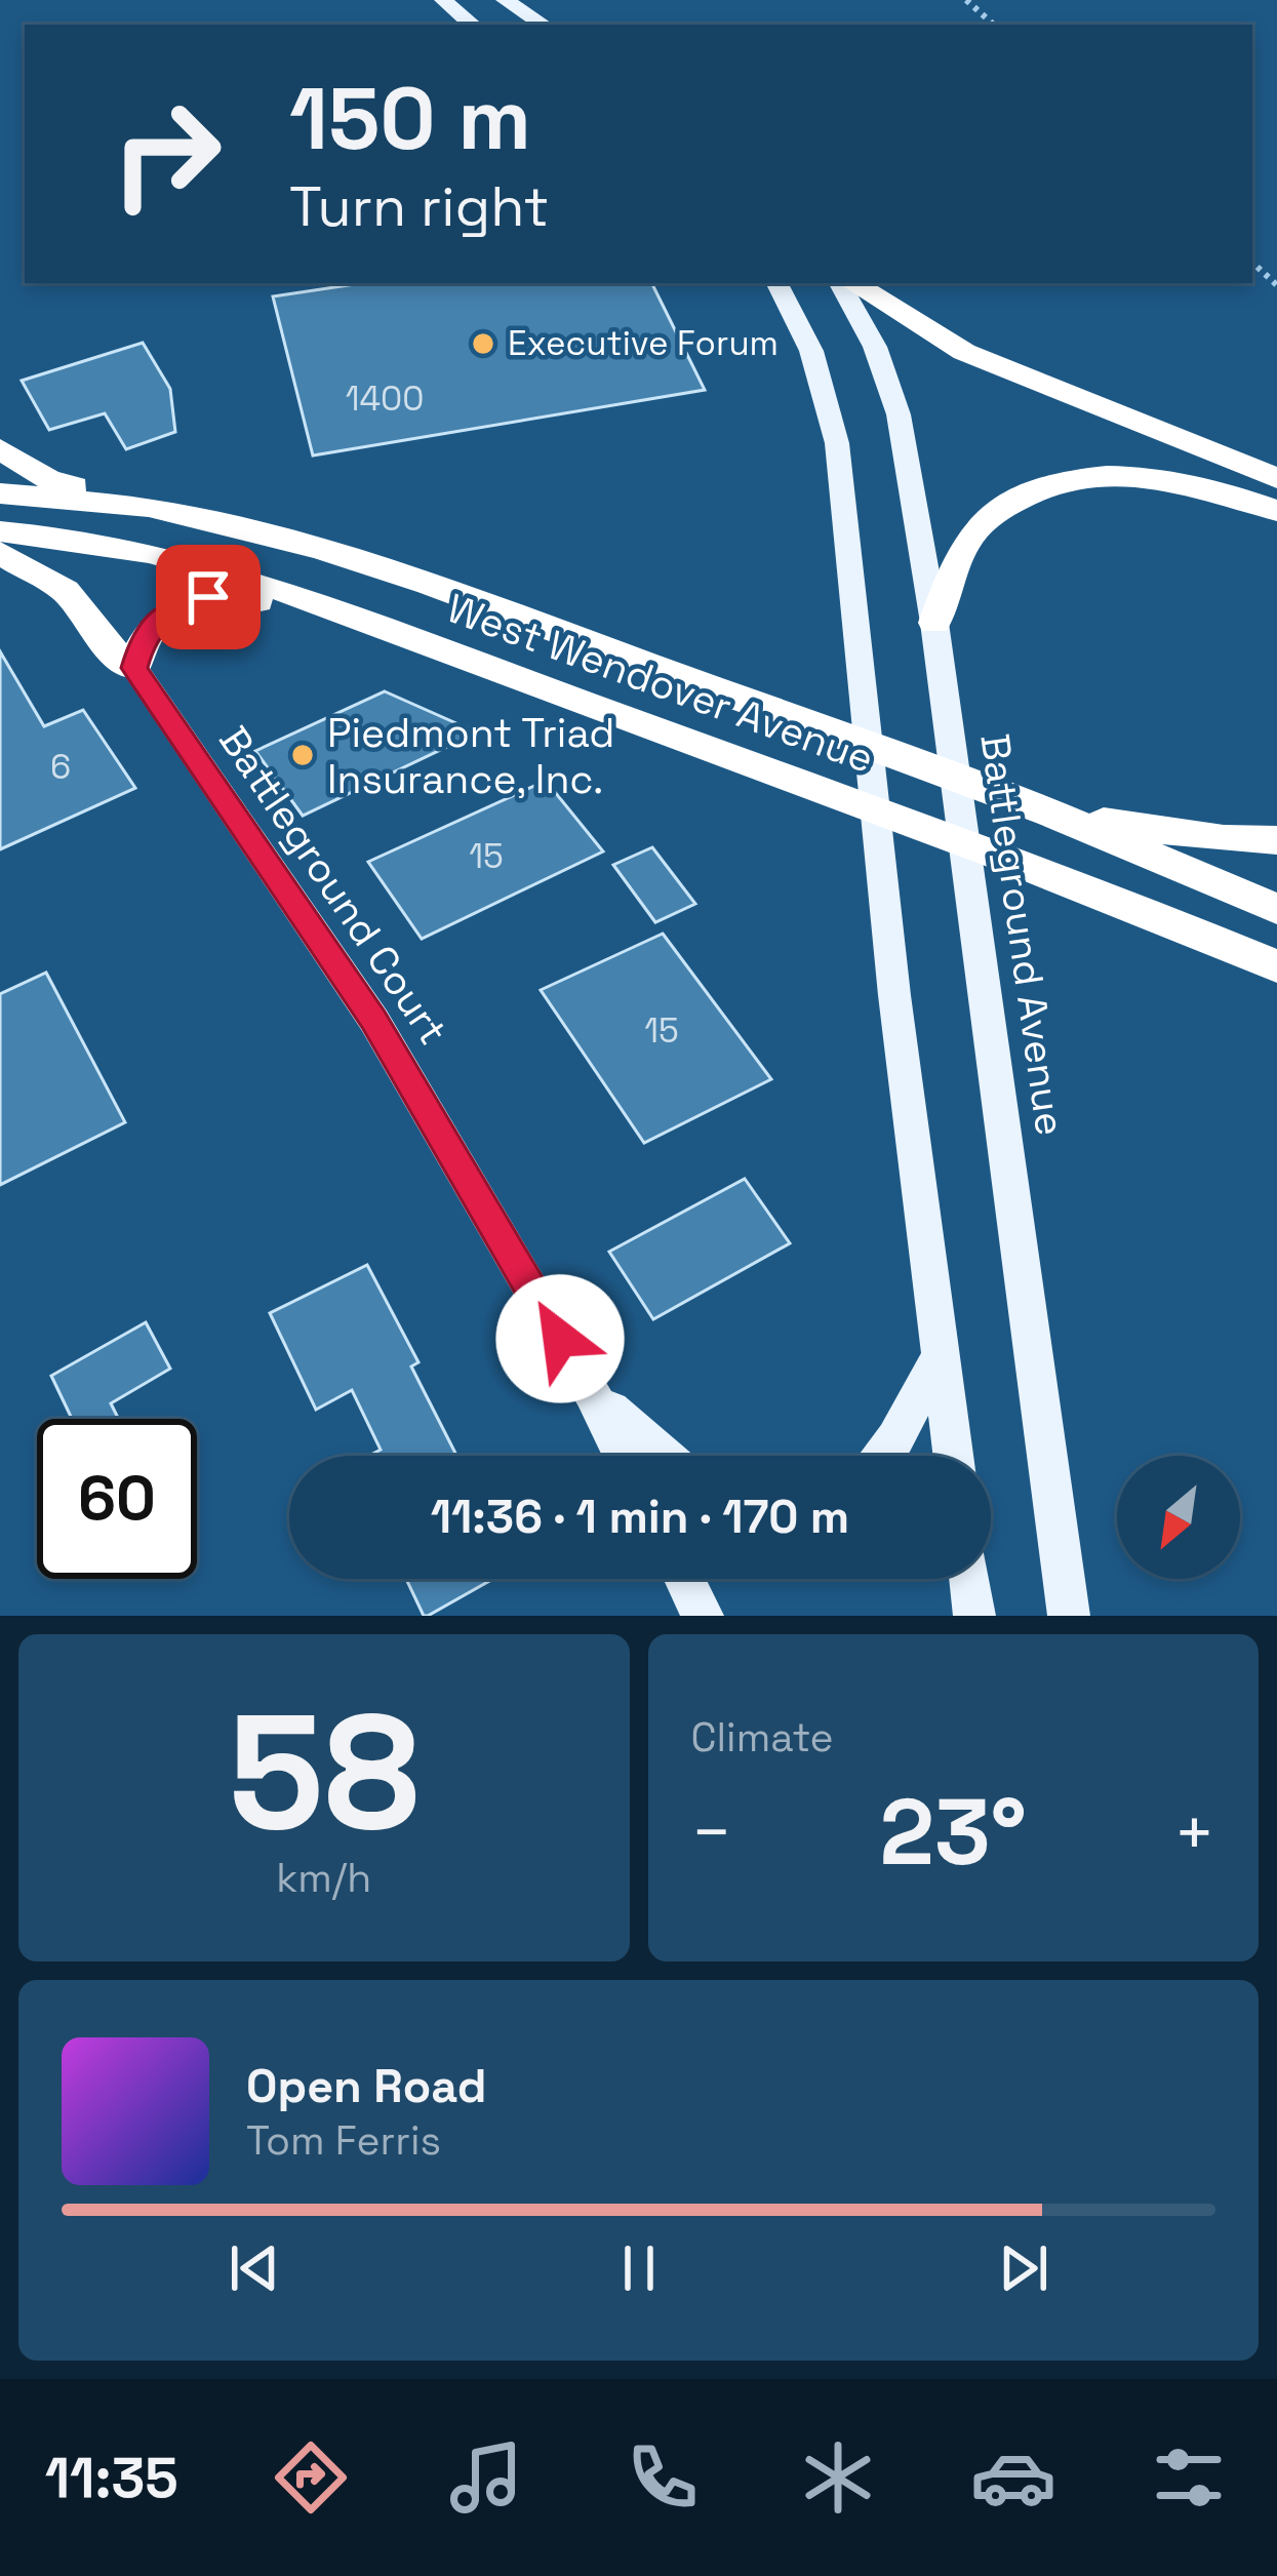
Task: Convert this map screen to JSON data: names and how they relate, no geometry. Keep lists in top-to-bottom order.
{
  "streets": {
    "highway": ["West Wendover Avenue"],
    "main road": ["Battleground Court", "Battleground Avenue"]
  },
  "places": ["Executive Forum", "Piedmont Triad Insurance, Inc."],
  "house_numbers": [
    "1400",
    "6",
    "15",
    "15"
  ],
  "north": "bottom left",
  "page": {
    "turn": ["150 m", "Turn right"],
    "limit": "60",
    "trip": "11:36 · 1 min · 170 m",
    "tile": [
      ["58", "km/h"],
      "Climate"
    ],
    "heat": ["−", "23°", "+"],
    "song": ["Open Road", "Tom Ferris"],
    "tabs": "11:35"
  }
}
